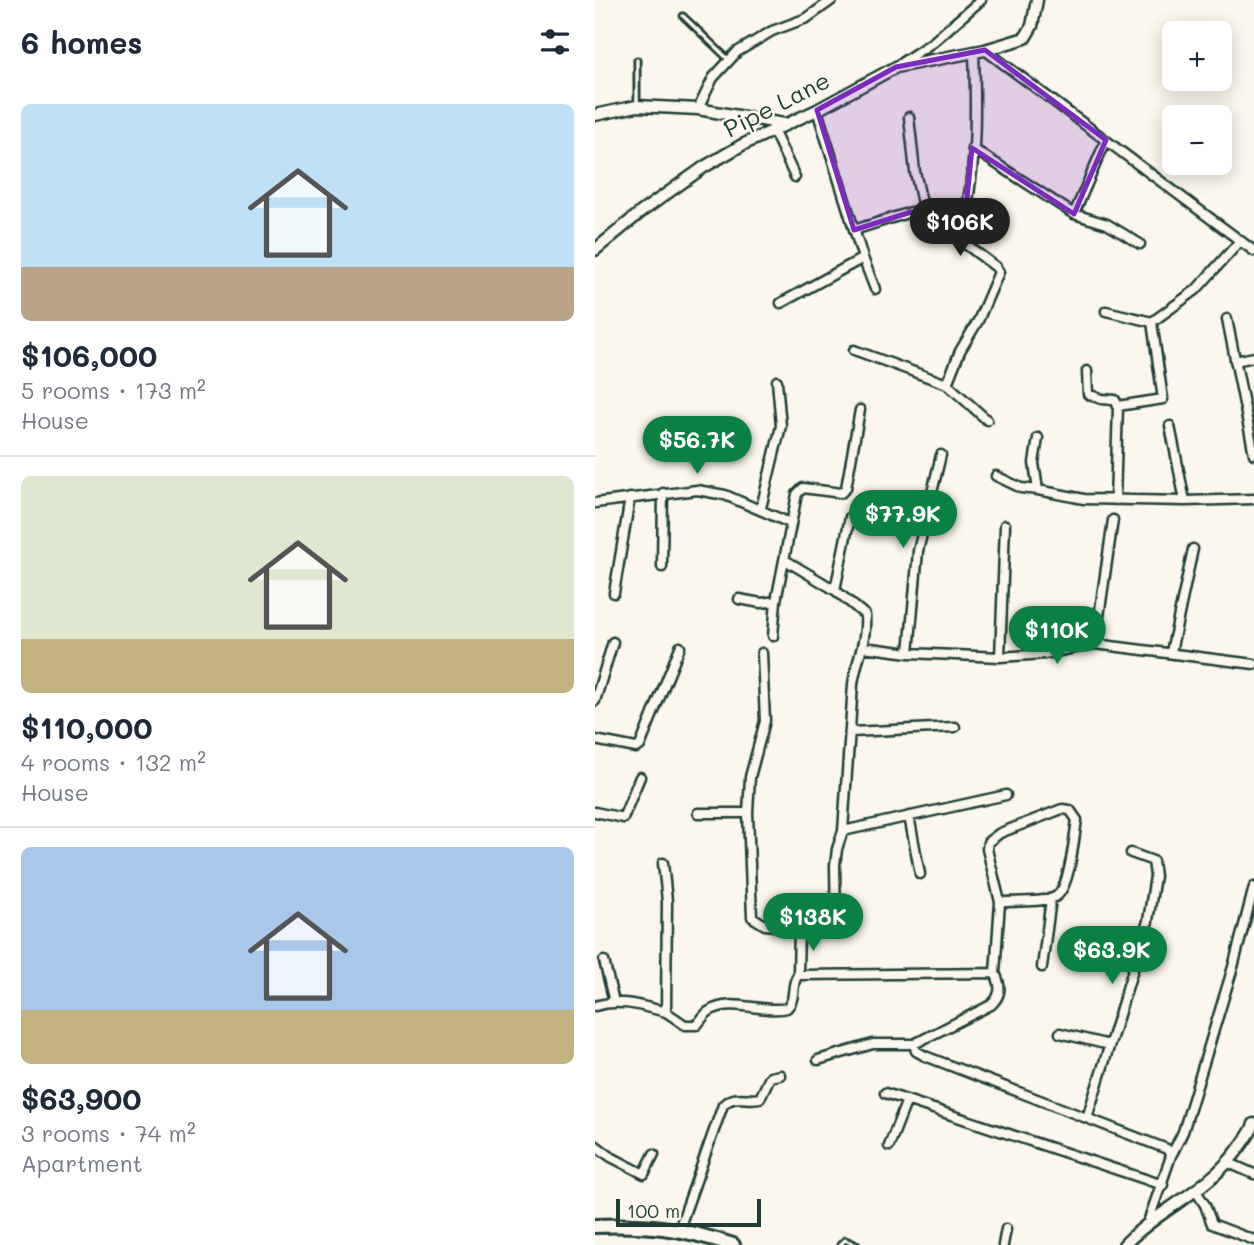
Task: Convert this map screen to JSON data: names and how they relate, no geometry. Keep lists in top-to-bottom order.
{
  "streets": {
    "street": ["Pipe Lane"]
  },
  "scale_bar": "100 m",
  "page": {
    "heading": "6 homes",
    "map_buttons": ["+", "−"],
    "list": [
      {
        "name": "$106,000",
        "note": "5 rooms · 173 m² · House"
      },
      {
        "name": "$110,000",
        "note": "4 rooms · 132 m² · House"
      },
      {
        "name": "$63,900",
        "note": "3 rooms · 74 m² · Apartment"
      }
    ],
    "price": [
      "$106K",
      "$56.7K",
      "$77.9K",
      "$110K",
      "$138K",
      "$63.9K"
    ],
    "scale": "100 m"
  }
}
